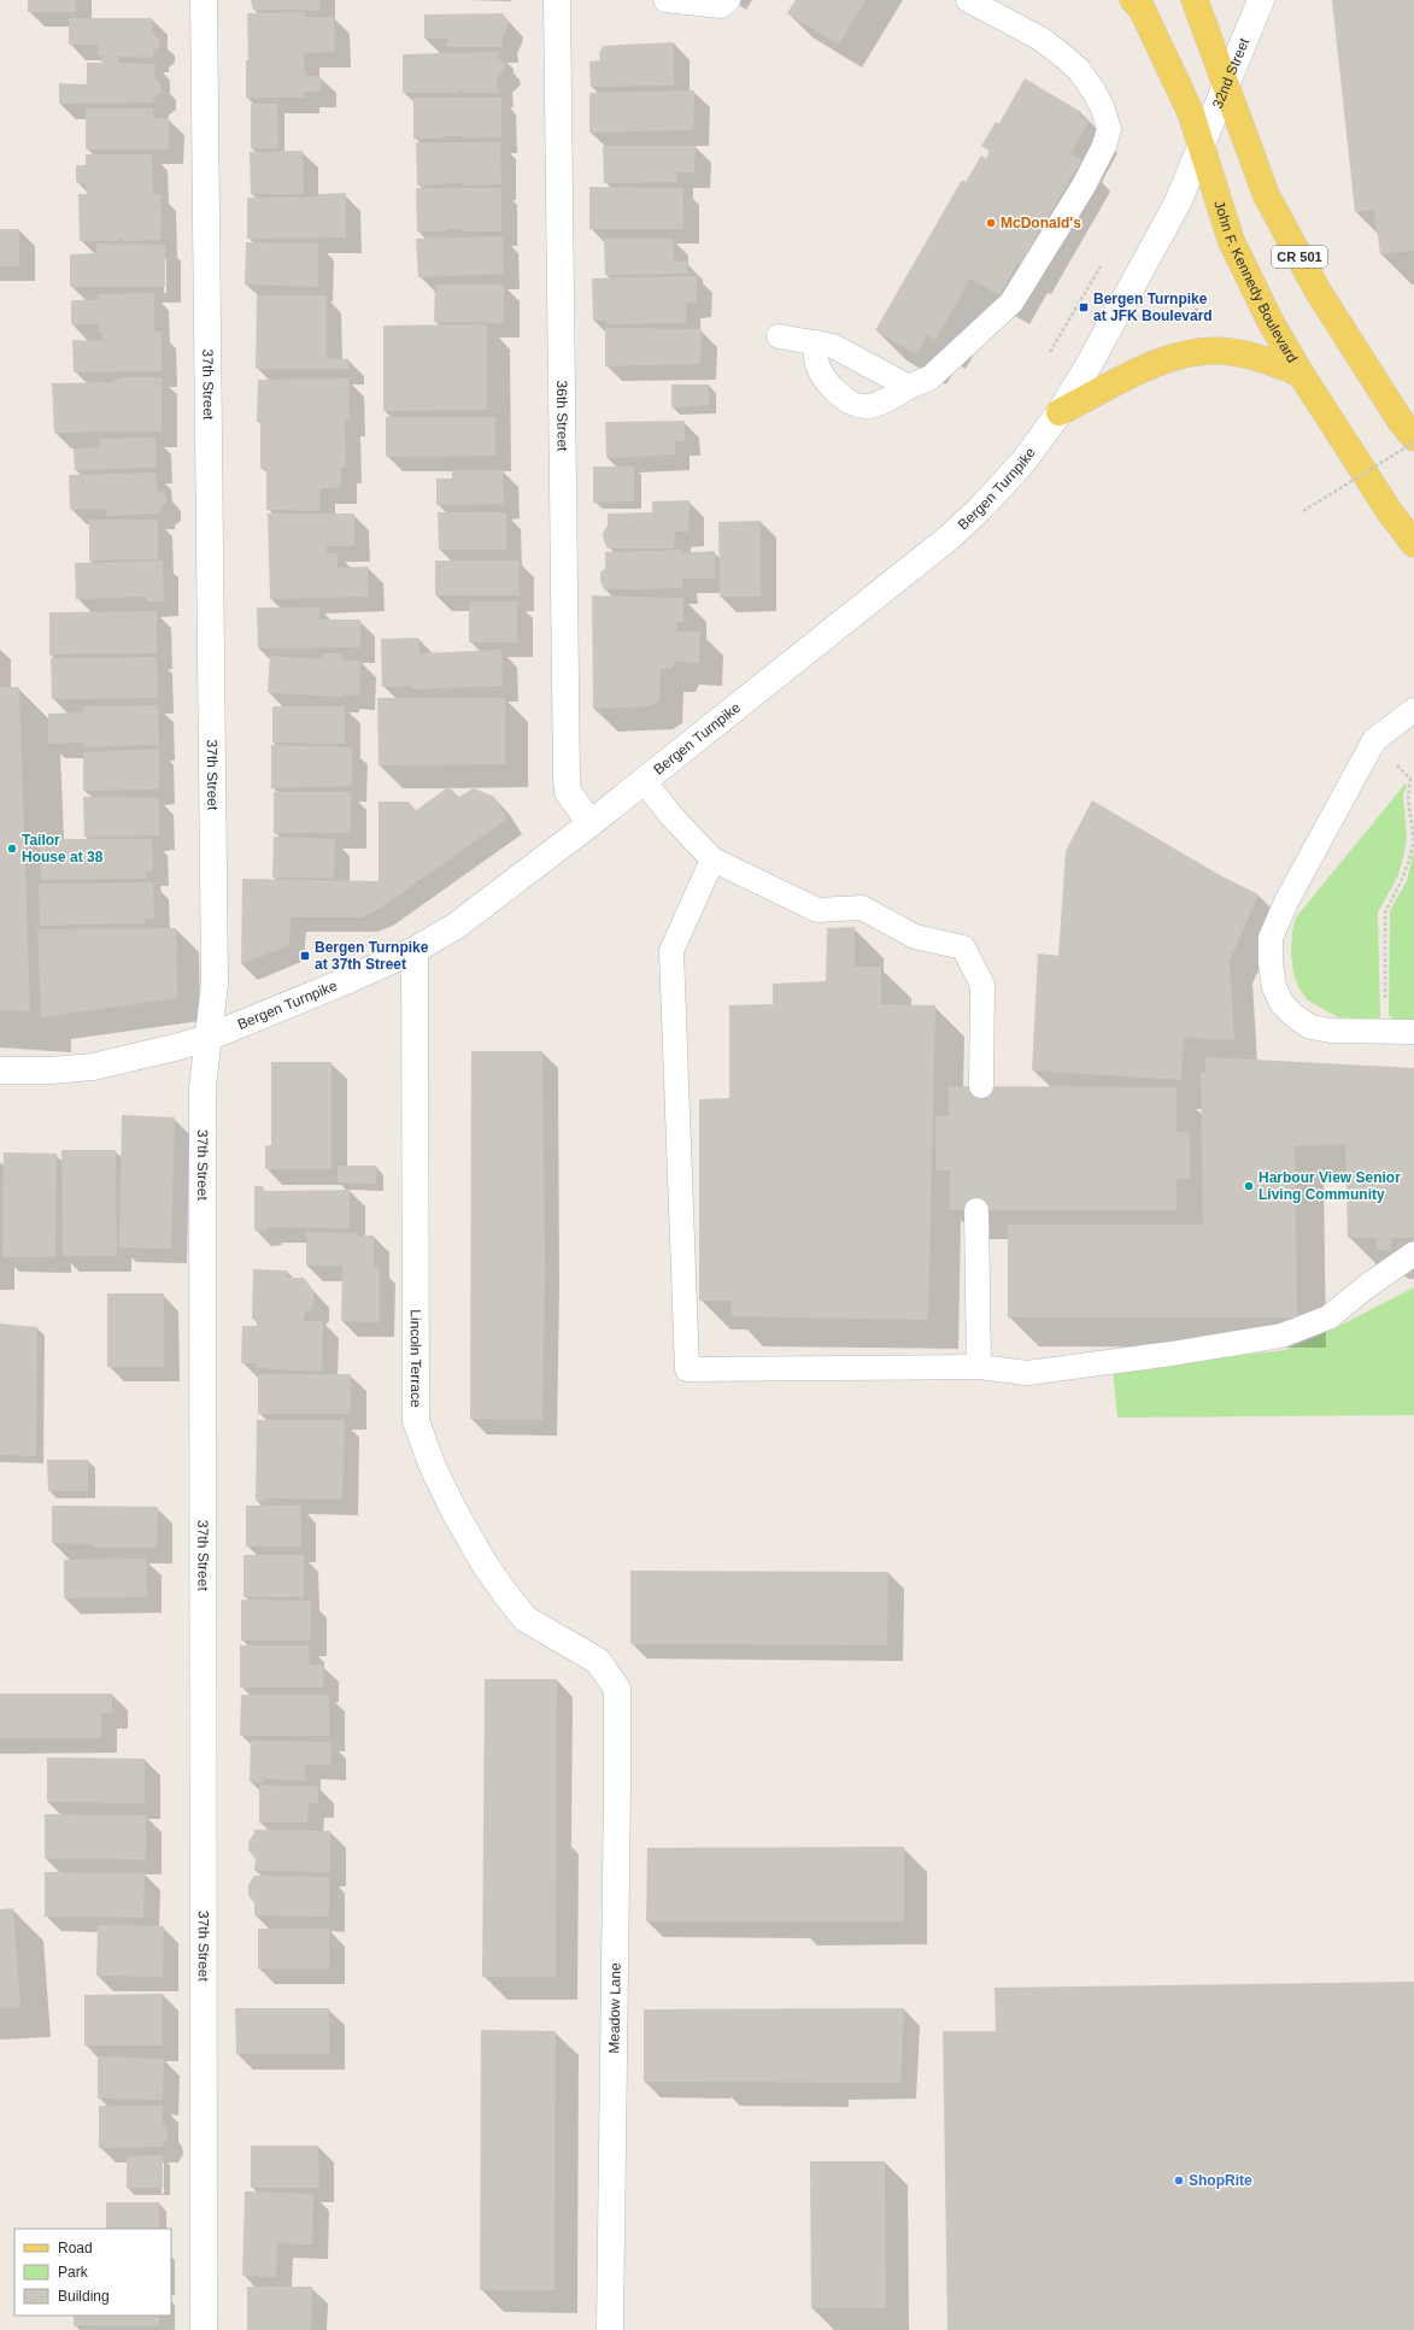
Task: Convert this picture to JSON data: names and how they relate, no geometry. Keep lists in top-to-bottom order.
{
  "streets": {
    "main road": ["CR 501", "John F. Kennedy Boulevard"],
    "street": [
      "32nd Street",
      "37th Street",
      "36th Street",
      "Bergen Turnpike",
      "Lincoln Terrace",
      "Meadow Lane"
    ]
  },
  "crossings": [
    ["32nd Street", "CR 501"],
    ["32nd Street", "John F. Kennedy Boulevard"],
    ["32nd Street", "Bergen Turnpike"],
    ["John F. Kennedy Boulevard", "Bergen Turnpike"],
    ["37th Street", "Bergen Turnpike"],
    ["36th Street", "Bergen Turnpike"],
    ["Bergen Turnpike", "Lincoln Terrace"],
    ["Lincoln Terrace", "Meadow Lane"]
  ],
  "places": {
    "other": [
      "McDonald's",
      "Tailor House at 38",
      "Harbour View Senior Living Community",
      "ShopRite"
    ],
    "transit": ["Bergen Turnpike at JFK Boulevard", "Bergen Turnpike at 37th Street"]
  },
  "legend": ["Road", "Park", "Building"]
}
